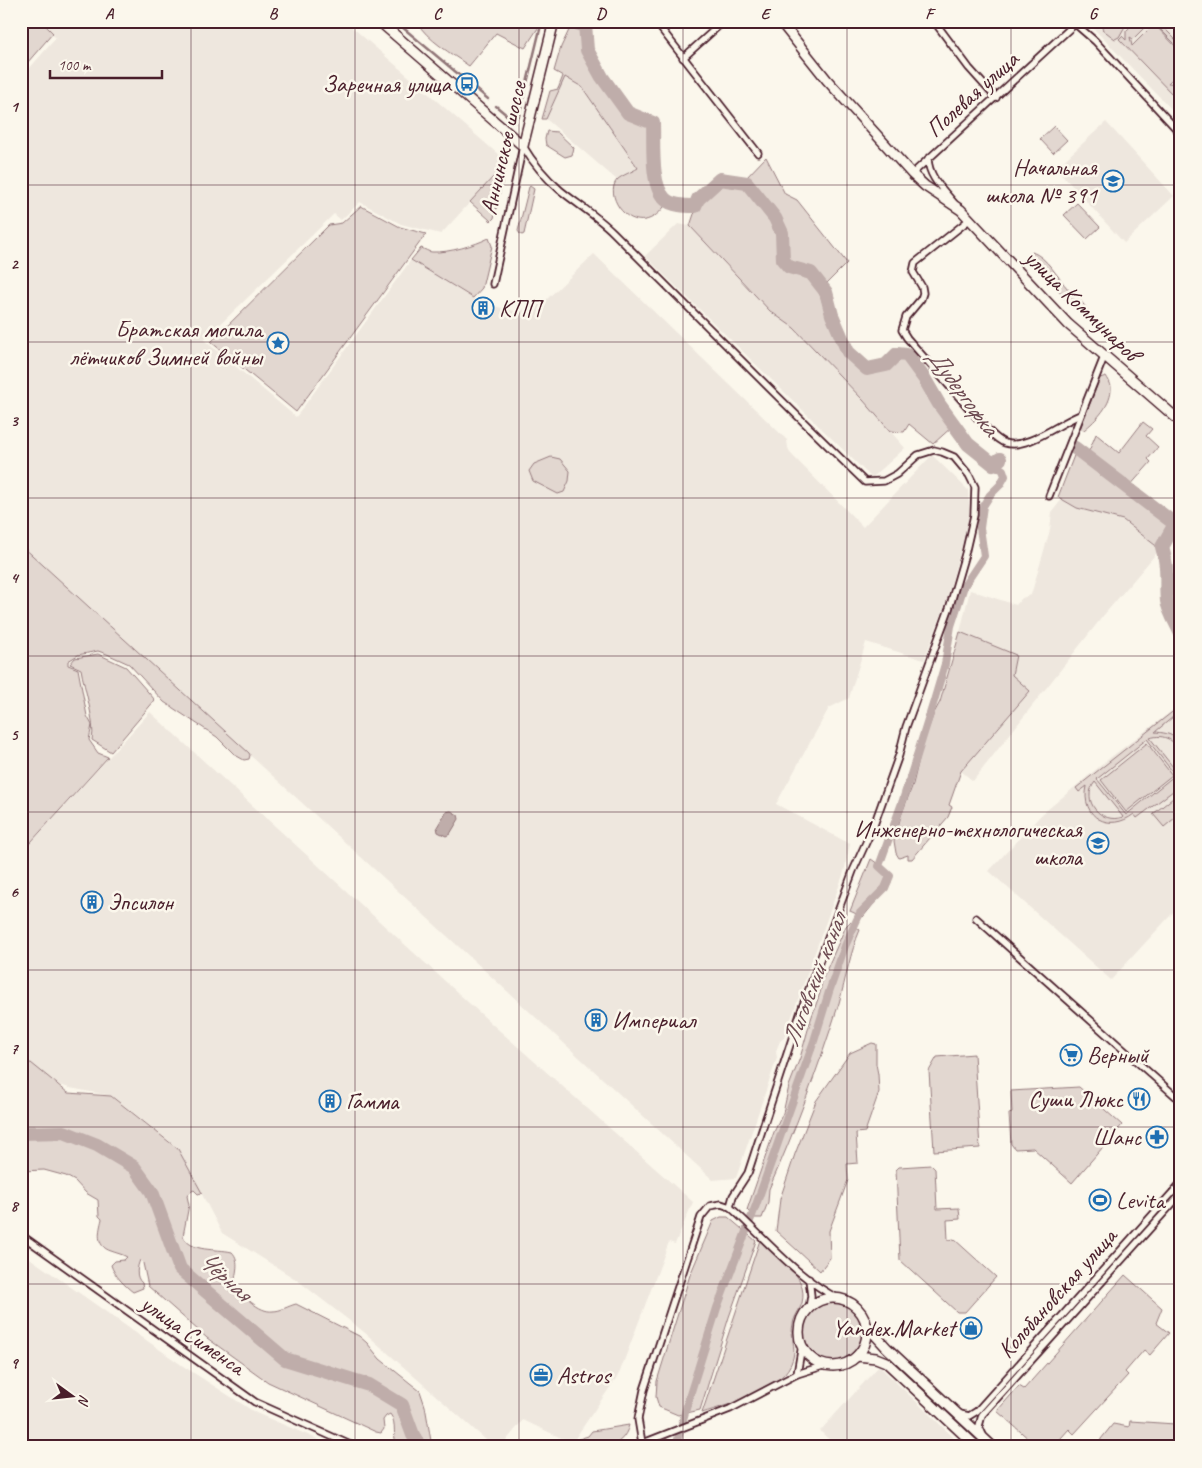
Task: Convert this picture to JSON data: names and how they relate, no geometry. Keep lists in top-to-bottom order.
{
  "streets": {
    "street": [
      "Полевая улица",
      "Аннинское шоссе",
      "улица Коммунаров",
      "Колобановская улица",
      "улица Сименса"
    ]
  },
  "crossings": [
    ["Полевая улица", "улица Коммунаров"]
  ],
  "water": ["Дудергофка", "Лиговский канал", "Чёрная"],
  "places": {
    "bus stop": ["Заречная улица"],
    "school or university": ["Начальная школа № 391", "Инженерно-технологическая школа"],
    "building": [
      "КПП",
      "Эпсилон",
      "Империал",
      "Гамма"
    ],
    "place": ["Братская могила лётчиков Зимней войны"],
    "supermarket": ["Верный"],
    "restaurant": ["Суши Люкс"],
    "pharmacy": ["Шанс"],
    "sports": ["Levita"],
    "shop": ["Yandex.Market"],
    "office": ["Astros"]
  },
  "scale_bar": "100 m",
  "north": "right",
  "grid": {
    "columns": [
      "A",
      "B",
      "C",
      "D",
      "E",
      "F",
      "G"
    ],
    "rows": [
      "1",
      "2",
      "3",
      "4",
      "5",
      "6",
      "7",
      "8",
      "9"
    ]
  }
}
